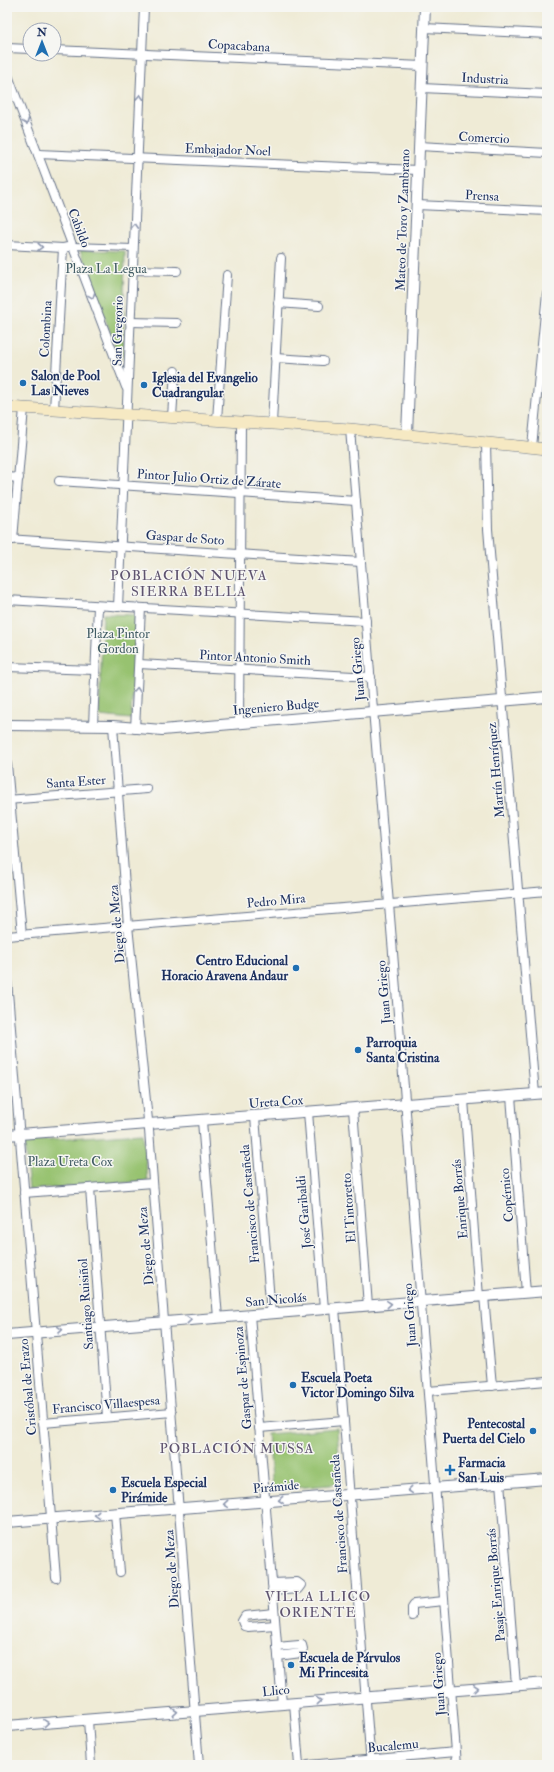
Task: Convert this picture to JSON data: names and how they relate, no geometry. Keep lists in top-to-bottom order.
{
  "streets": {
    "street": [
      "Copacabana",
      "Industria",
      "Comercio",
      "Embajador Noel",
      "Prensa",
      "Mateo de Toro y Zambrano",
      "Cabildo",
      "Colombina",
      "San Gregorio",
      "Pintor Julio Ortiz de Zárate",
      "Gaspar de Soto",
      "Pintor Antonio Smith",
      "Juan Griego",
      "Ingeniero Budge",
      "Martín Henríquez",
      "Santa Ester",
      "Pedro Mira",
      "Diego de Meza",
      "Ureta Cox",
      "Copérnico",
      "Enrique Borrás",
      "Francisco de Castañeda",
      "El Tintoretto",
      "José Garibaldi",
      "San Nicolás",
      "Santiago Ruisiñol",
      "Gaspar de Espinoza",
      "Cristóbal de Erazo",
      "Francisco Villaespesa",
      "Pirámide",
      "Pasaje Enrique Borrás",
      "Llico",
      "Bucalemu"
    ]
  },
  "crossings": [
    ["Copacabana", "Mateo de Toro y Zambrano"],
    ["Copacabana", "San Gregorio"],
    ["Industria", "Mateo de Toro y Zambrano"],
    ["Comercio", "Mateo de Toro y Zambrano"],
    ["Embajador Noel", "Mateo de Toro y Zambrano"],
    ["Embajador Noel", "Cabildo"],
    ["Embajador Noel", "San Gregorio"],
    ["Prensa", "Mateo de Toro y Zambrano"],
    ["Cabildo", "San Gregorio"],
    ["San Gregorio", "Pintor Julio Ortiz de Zárate"],
    ["San Gregorio", "Gaspar de Soto"],
    ["Pintor Julio Ortiz de Zárate", "Juan Griego"],
    ["Gaspar de Soto", "Juan Griego"],
    ["Pintor Antonio Smith", "Juan Griego"],
    ["Juan Griego", "Ingeniero Budge"],
    ["Juan Griego", "Pedro Mira"],
    ["Juan Griego", "Ureta Cox"],
    ["Juan Griego", "San Nicolás"],
    ["Juan Griego", "Pirámide"],
    ["Juan Griego", "Llico"],
    ["Juan Griego", "Bucalemu"],
    ["Ingeniero Budge", "Martín Henríquez"],
    ["Ingeniero Budge", "Diego de Meza"],
    ["Martín Henríquez", "Pedro Mira"],
    ["Martín Henríquez", "Ureta Cox"],
    ["Santa Ester", "Diego de Meza"],
    ["Pedro Mira", "Diego de Meza"],
    ["Diego de Meza", "Ureta Cox"],
    ["Diego de Meza", "San Nicolás"],
    ["Diego de Meza", "Francisco Villaespesa"],
    ["Diego de Meza", "Pirámide"],
    ["Diego de Meza", "Llico"],
    ["Ureta Cox", "Copérnico"],
    ["Ureta Cox", "Enrique Borrás"],
    ["Ureta Cox", "Francisco de Castañeda"],
    ["Ureta Cox", "El Tintoretto"],
    ["Ureta Cox", "José Garibaldi"],
    ["Ureta Cox", "Gaspar de Espinoza"],
    ["Ureta Cox", "Cristóbal de Erazo"],
    ["Copérnico", "San Nicolás"],
    ["Enrique Borrás", "San Nicolás"],
    ["Francisco de Castañeda", "San Nicolás"],
    ["Francisco de Castañeda", "Pirámide"],
    ["Francisco de Castañeda", "Llico"],
    ["Francisco de Castañeda", "Bucalemu"],
    ["El Tintoretto", "San Nicolás"],
    ["José Garibaldi", "San Nicolás"],
    ["San Nicolás", "Santiago Ruisiñol"],
    ["San Nicolás", "Gaspar de Espinoza"],
    ["San Nicolás", "Cristóbal de Erazo"],
    ["Santiago Ruisiñol", "Francisco Villaespesa"],
    ["Gaspar de Espinoza", "Pirámide"],
    ["Gaspar de Espinoza", "Llico"],
    ["Cristóbal de Erazo", "Francisco Villaespesa"],
    ["Cristóbal de Erazo", "Pirámide"],
    ["Pirámide", "Pasaje Enrique Borrás"],
    ["Pasaje Enrique Borrás", "Llico"]
  ],
  "one_way": ["Cabildo", "Pirámide", "Llico"],
  "districts": ["POBLACIÓN NUEVA SIERRA BELLA", "POBLACIÓN MUSSA", "VILLA LLICO ORIENTE"],
  "parks": ["Plaza La Legua", "Plaza Pintor Gordon", "Plaza Ureta Cox"],
  "places": {
    "other": [
      "Salon de Pool Las Nieves",
      "Iglesia del Evangelio Cuadrangular",
      "Centro Educional Horacio Aravena Andaur",
      "Parroquia Santa Cristina",
      "Escuela Poeta Victor Domingo Silva",
      "Pentecostal Puerta del Cielo",
      "Escuela Especial Pirámide",
      "Escuela de Párvulos Mi Princesita"
    ],
    "health": ["Farmacia San Luis"]
  },
  "north": "top"
}
